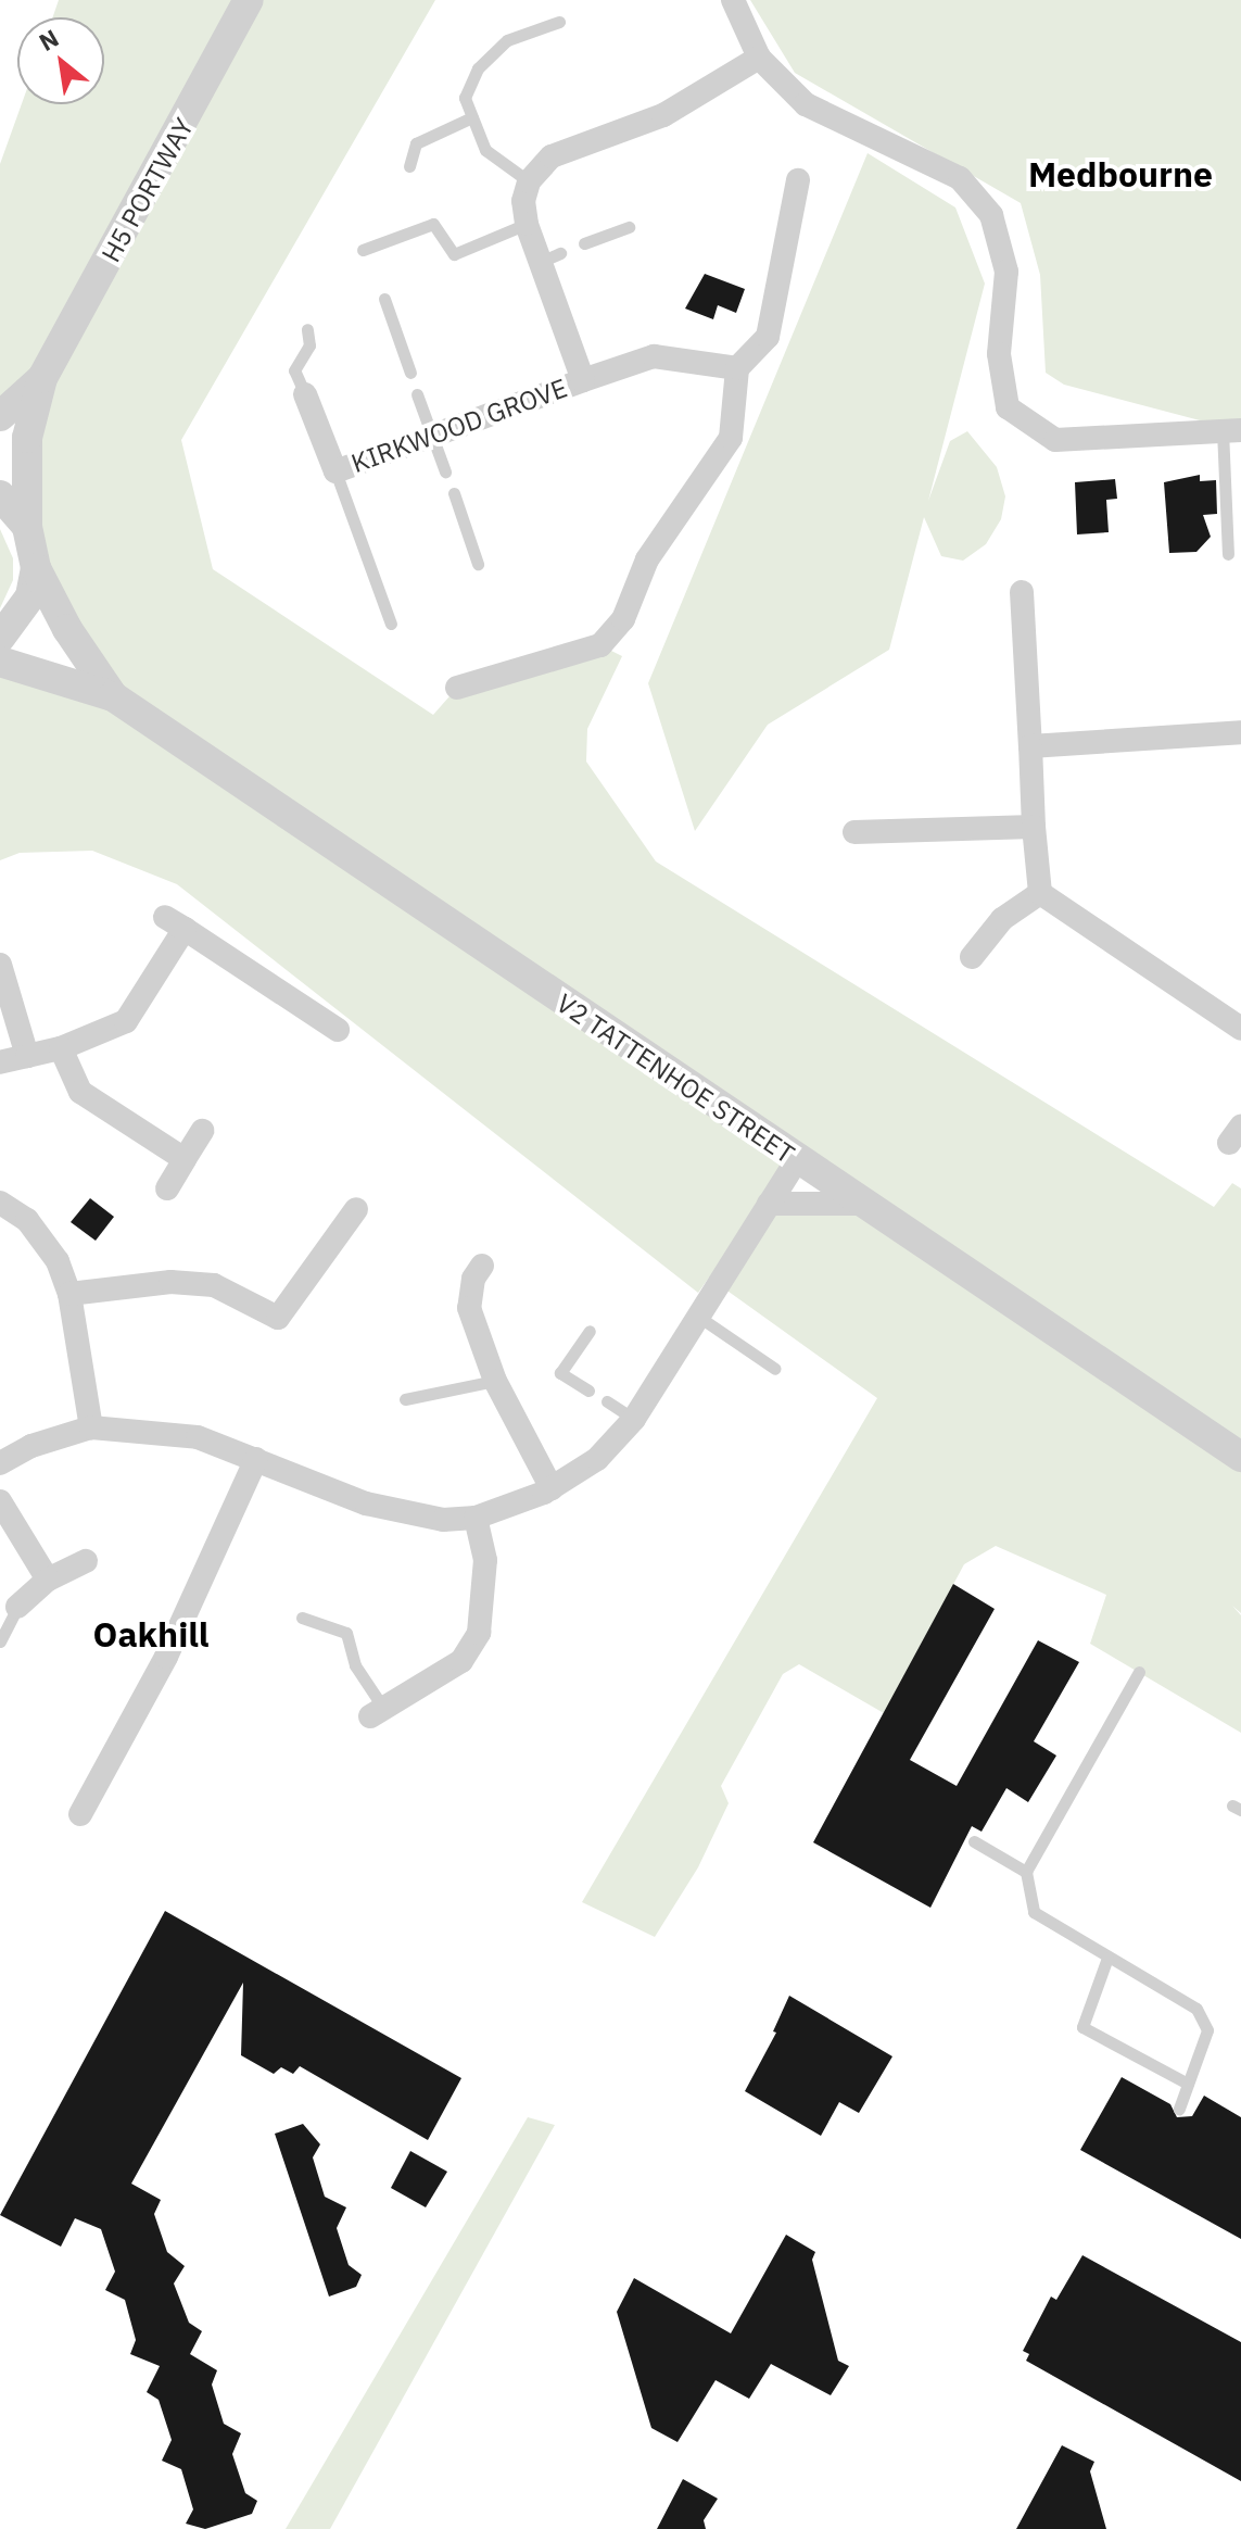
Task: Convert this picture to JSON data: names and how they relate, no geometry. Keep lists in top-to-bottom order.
{
  "streets": {
    "street": ["H5 PORTWAY", "KIRKWOOD GROVE", "V2 TATTENHOE STREET"]
  },
  "crossings": [
    ["H5 PORTWAY", "V2 TATTENHOE STREET"]
  ],
  "districts": ["Medbourne", "Oakhill"],
  "north": "top left"
}
